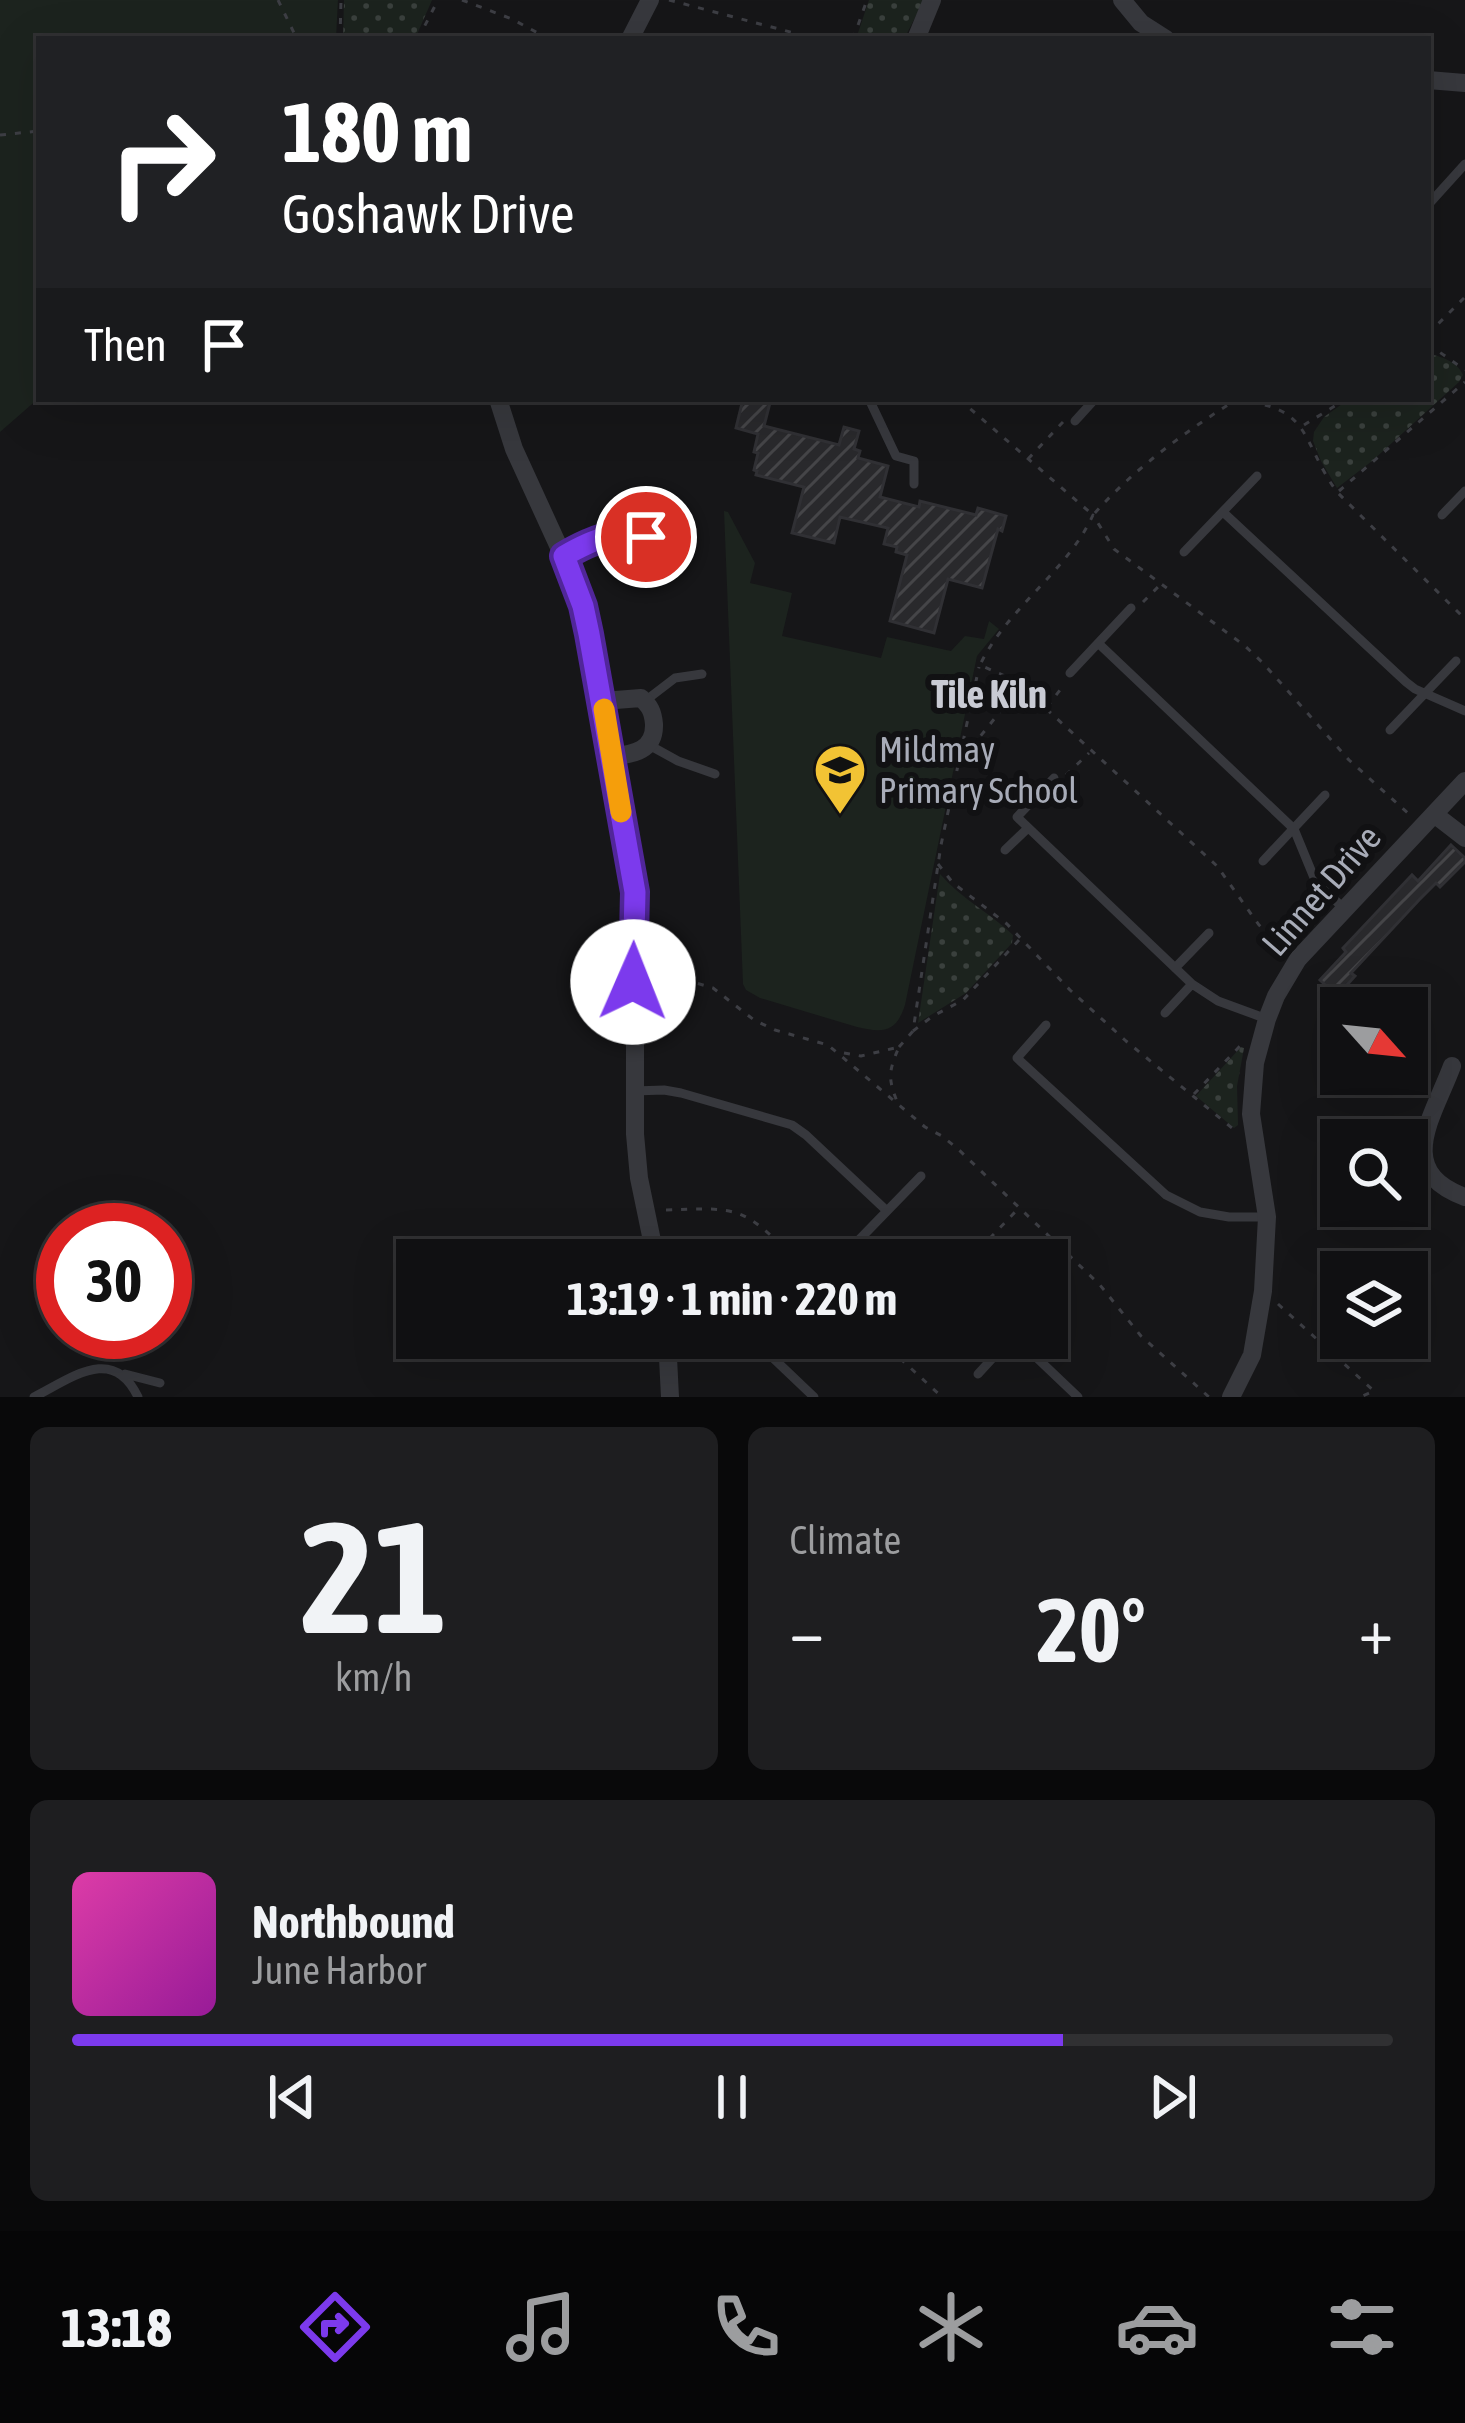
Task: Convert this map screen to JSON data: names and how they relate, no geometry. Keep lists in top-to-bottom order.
{
  "streets": {
    "street": ["Linnet Drive"]
  },
  "districts": ["Tile Kiln"],
  "places": {
    "school or university": ["Mildmay Primary School"]
  },
  "north": "bottom right",
  "page": {
    "turn": ["180 m", "Goshawk Drive"],
    "then": "Then",
    "limit": "30",
    "trip": "13:19 · 1 min · 220 m",
    "tile": [
      ["21", "km/h"],
      "Climate"
    ],
    "heat": ["−", "20°", "+"],
    "song": ["Northbound", "June Harbor"],
    "tabs": "13:18"
  }
}
